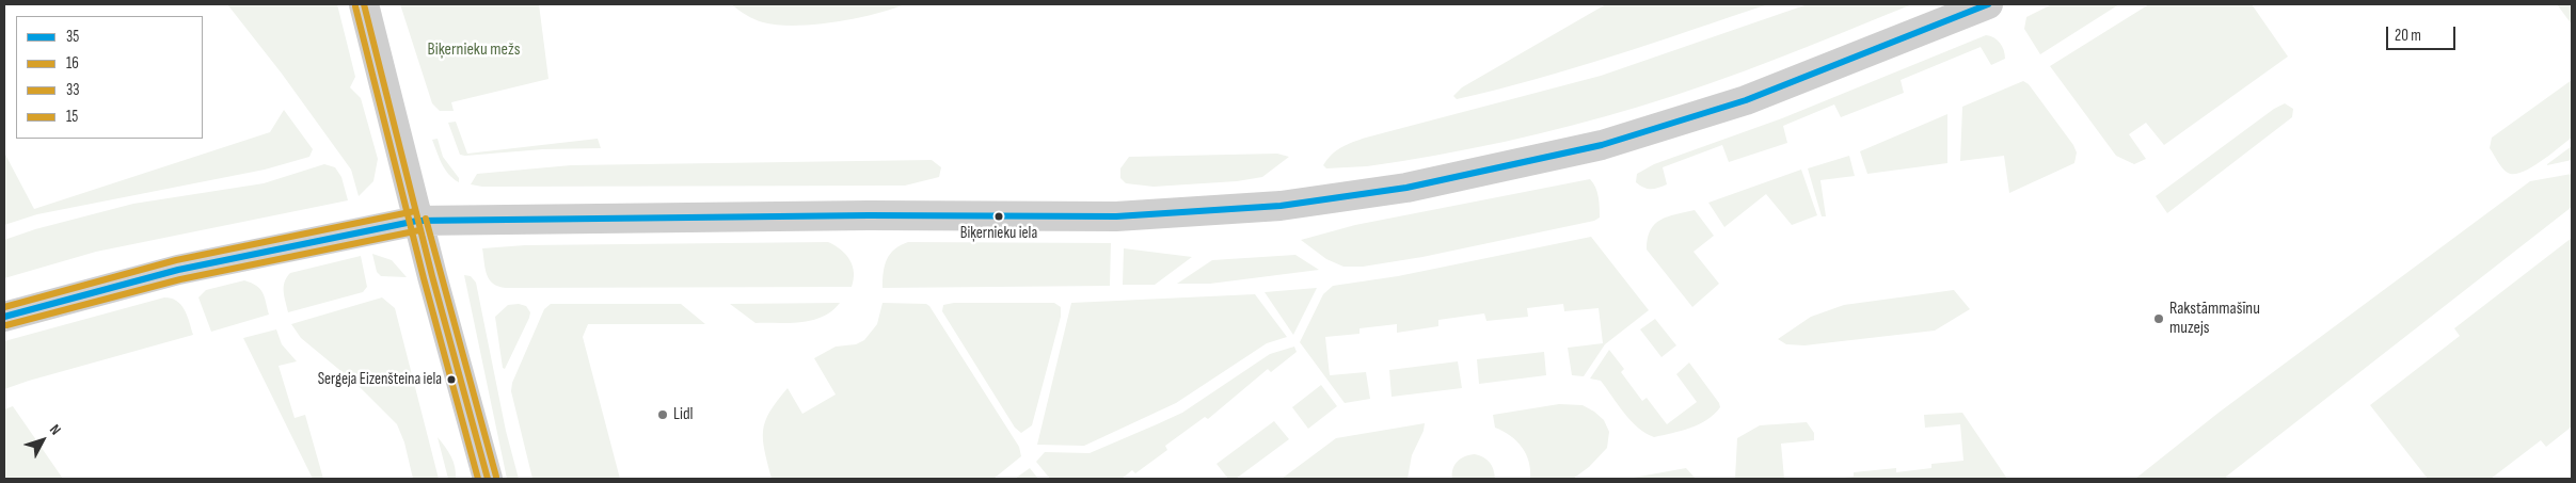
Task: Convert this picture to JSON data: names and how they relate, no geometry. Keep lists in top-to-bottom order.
{
  "parks": ["Biķernieku mežs"],
  "places": [
    "Biķernieku iela",
    "Rakstāmmašīnu muzejs",
    "Sergeja Eizenšteina iela",
    "Lidl"
  ],
  "lines": [
    "transit line 35",
    "transit line 15",
    "transit line 16",
    "transit line 33"
  ],
  "legend": [
    "35",
    "16",
    "33",
    "15"
  ],
  "scale_bar": "20 m",
  "north": "top right"
}
